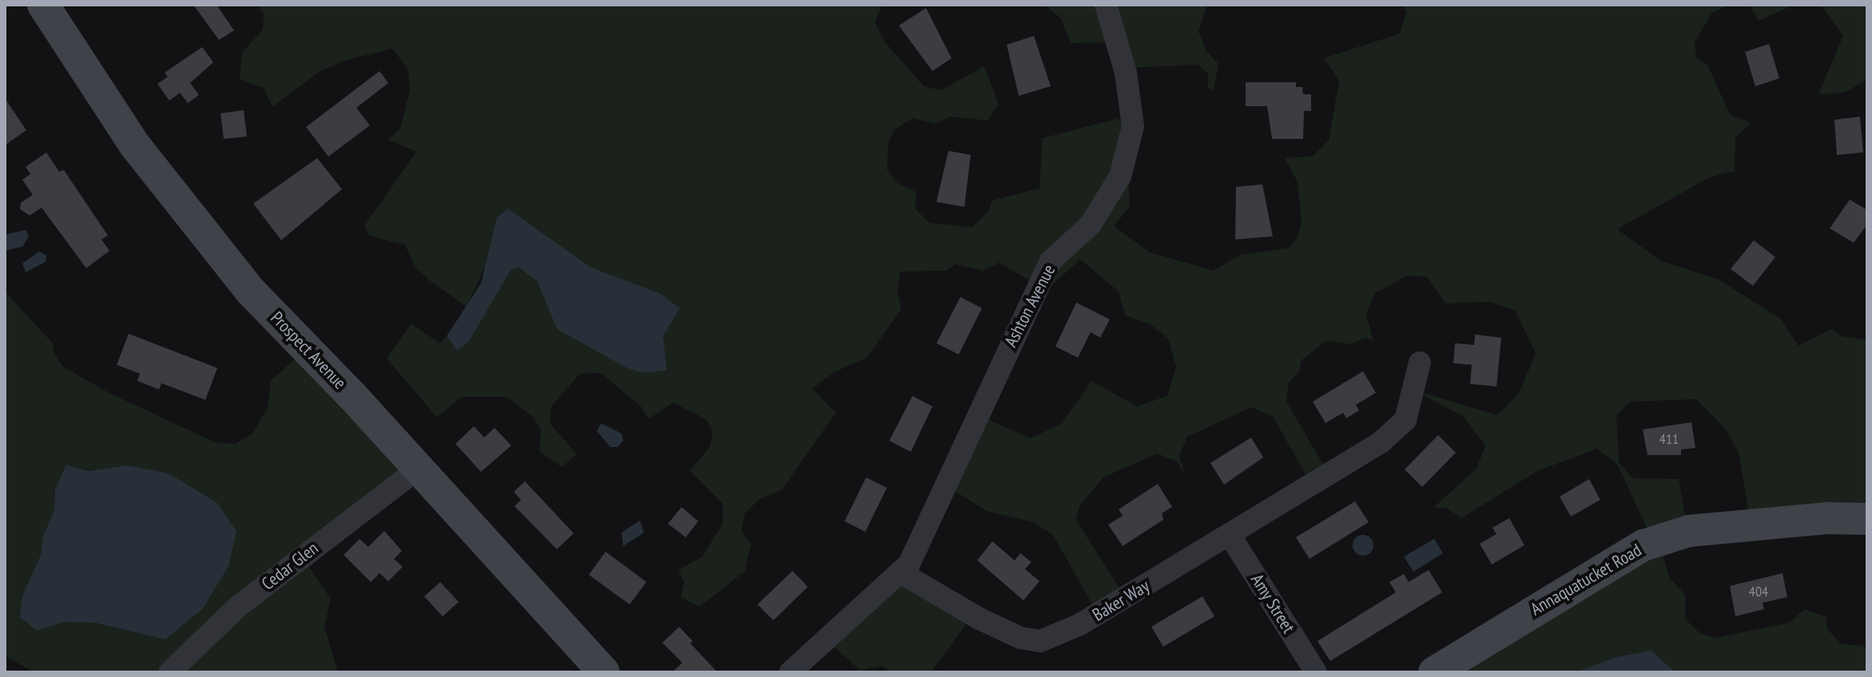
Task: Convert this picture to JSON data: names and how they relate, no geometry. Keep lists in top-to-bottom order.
{
  "streets": {
    "street": [
      "Ashton Avenue",
      "Prospect Avenue",
      "Cedar Glen",
      "Annaquatucket Road",
      "Baker Way",
      "Amy Street"
    ]
  },
  "crossings": [
    ["Ashton Avenue", "Baker Way"],
    ["Prospect Avenue", "Cedar Glen"],
    ["Baker Way", "Amy Street"]
  ],
  "house_numbers": ["411", "404"]
}
